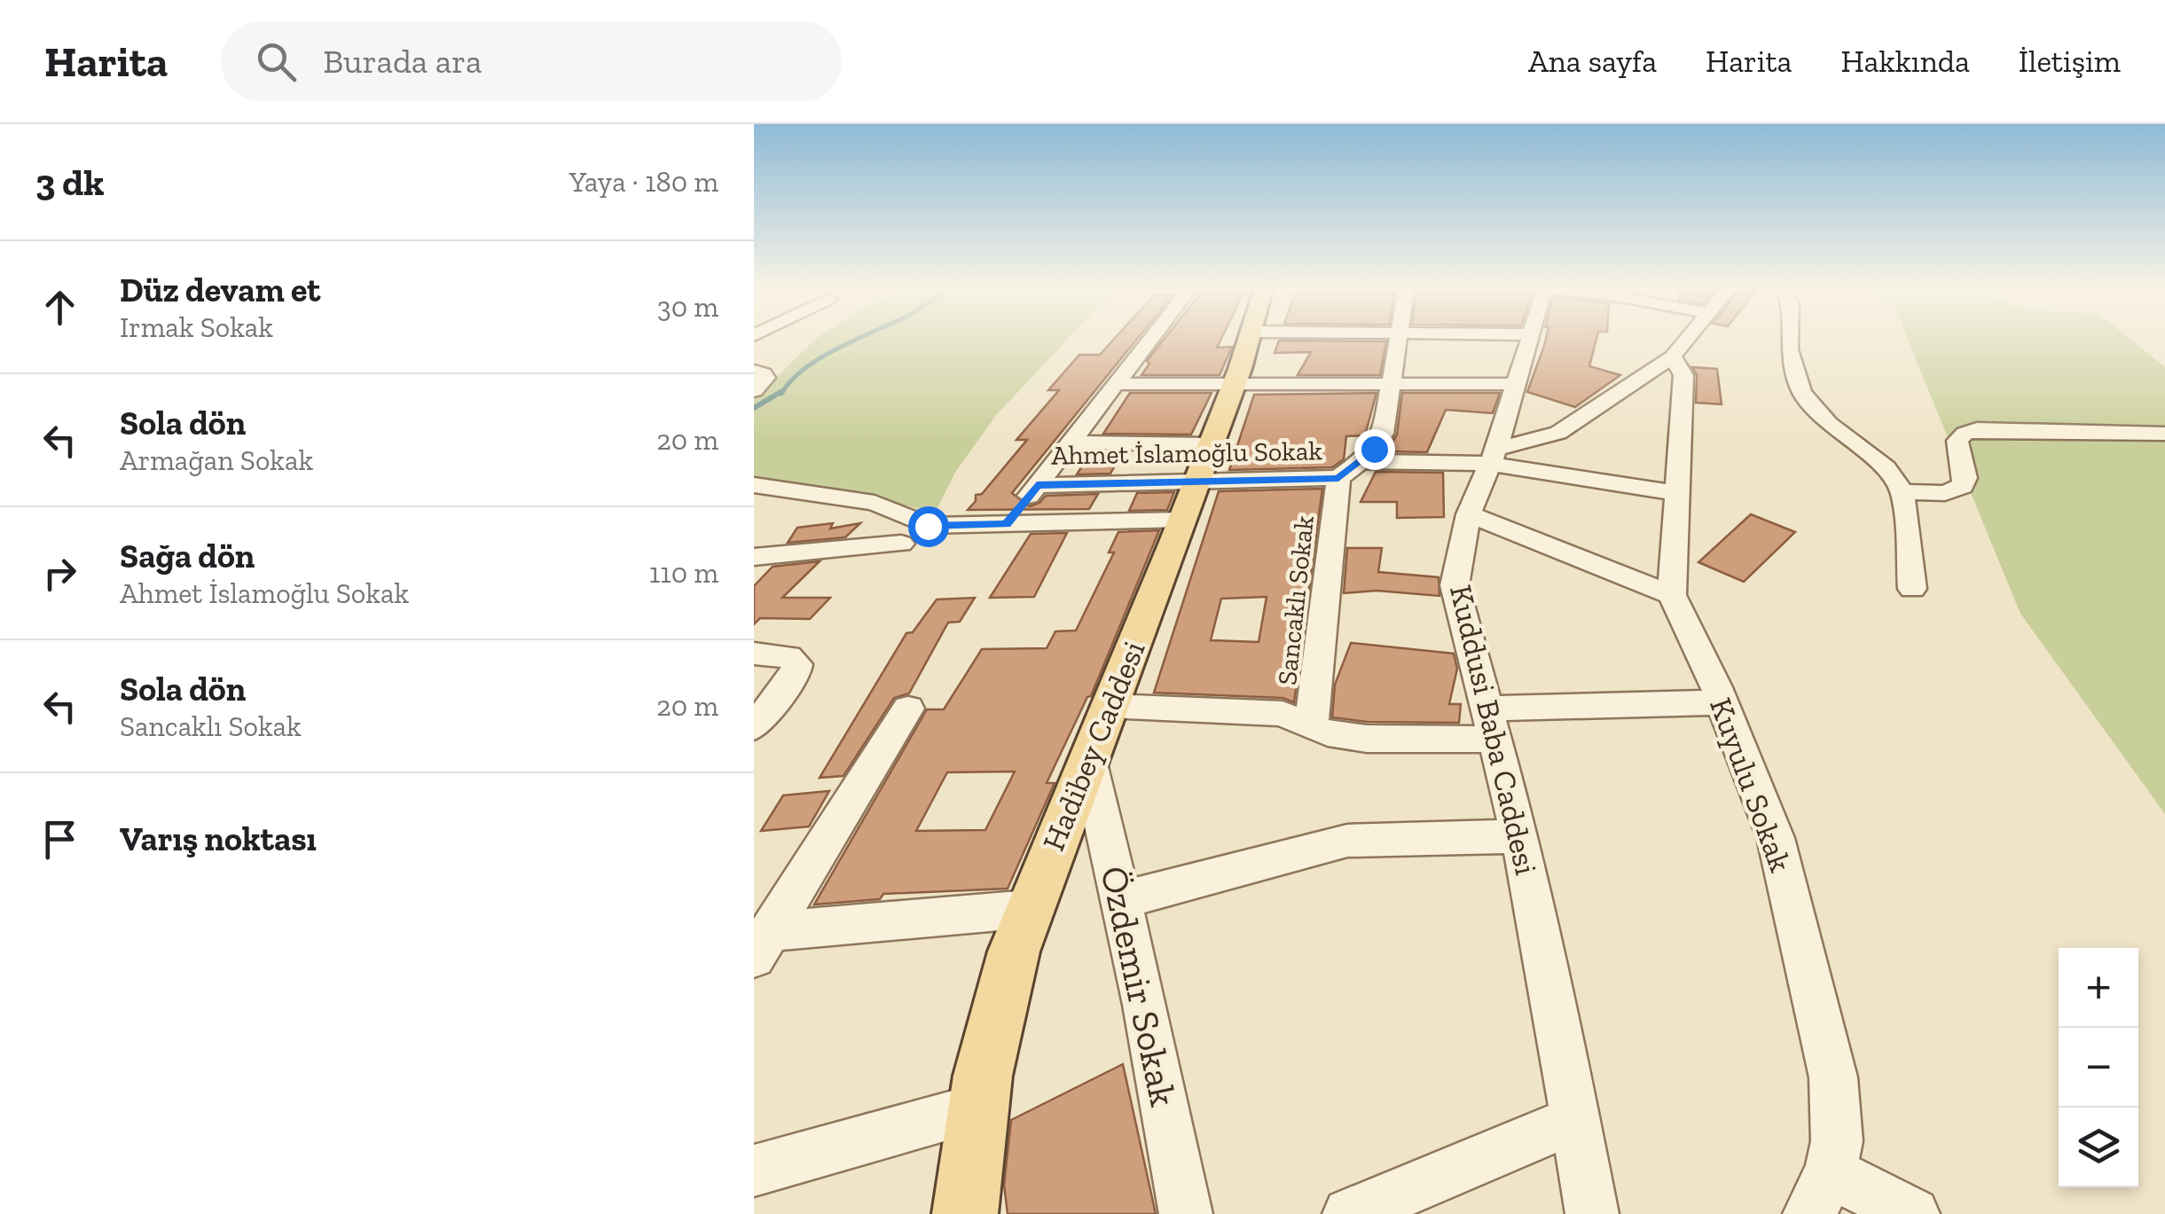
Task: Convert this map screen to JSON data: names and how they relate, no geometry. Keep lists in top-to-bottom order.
{
  "streets": {
    "main road": ["Hadibey Caddesi"],
    "street": [
      "Ahmet İslamoğlu Sokak",
      "Sancaklı Sokak",
      "Kuddusi Baba Caddesi",
      "Kuyulu Sokak",
      "Özdemir Sokak"
    ]
  },
  "crossings": [
    ["Ahmet İslamoğlu Sokak", "Sancaklı Sokak"],
    ["Ahmet İslamoğlu Sokak", "Hadibey Caddesi"],
    ["Hadibey Caddesi", "Özdemir Sokak"]
  ],
  "page": {
    "header": "Harita",
    "search": "Burada ara",
    "nav": [
      "Ana sayfa",
      "Harita",
      "Hakkında",
      "İletişim"
    ],
    "heading": ["3 dk", "Yaya · 180 m"],
    "list": [
      ["Düz devam et", "Irmak Sokak", "30 m"],
      ["Sola dön", "Armağan Sokak", "20 m"],
      ["Sağa dön", "Ahmet İslamoğlu Sokak", "110 m"],
      ["Sola dön", "Sancaklı Sokak", "20 m"],
      "Varış noktası"
    ],
    "map_buttons": ["+", "−"]
  }
}
